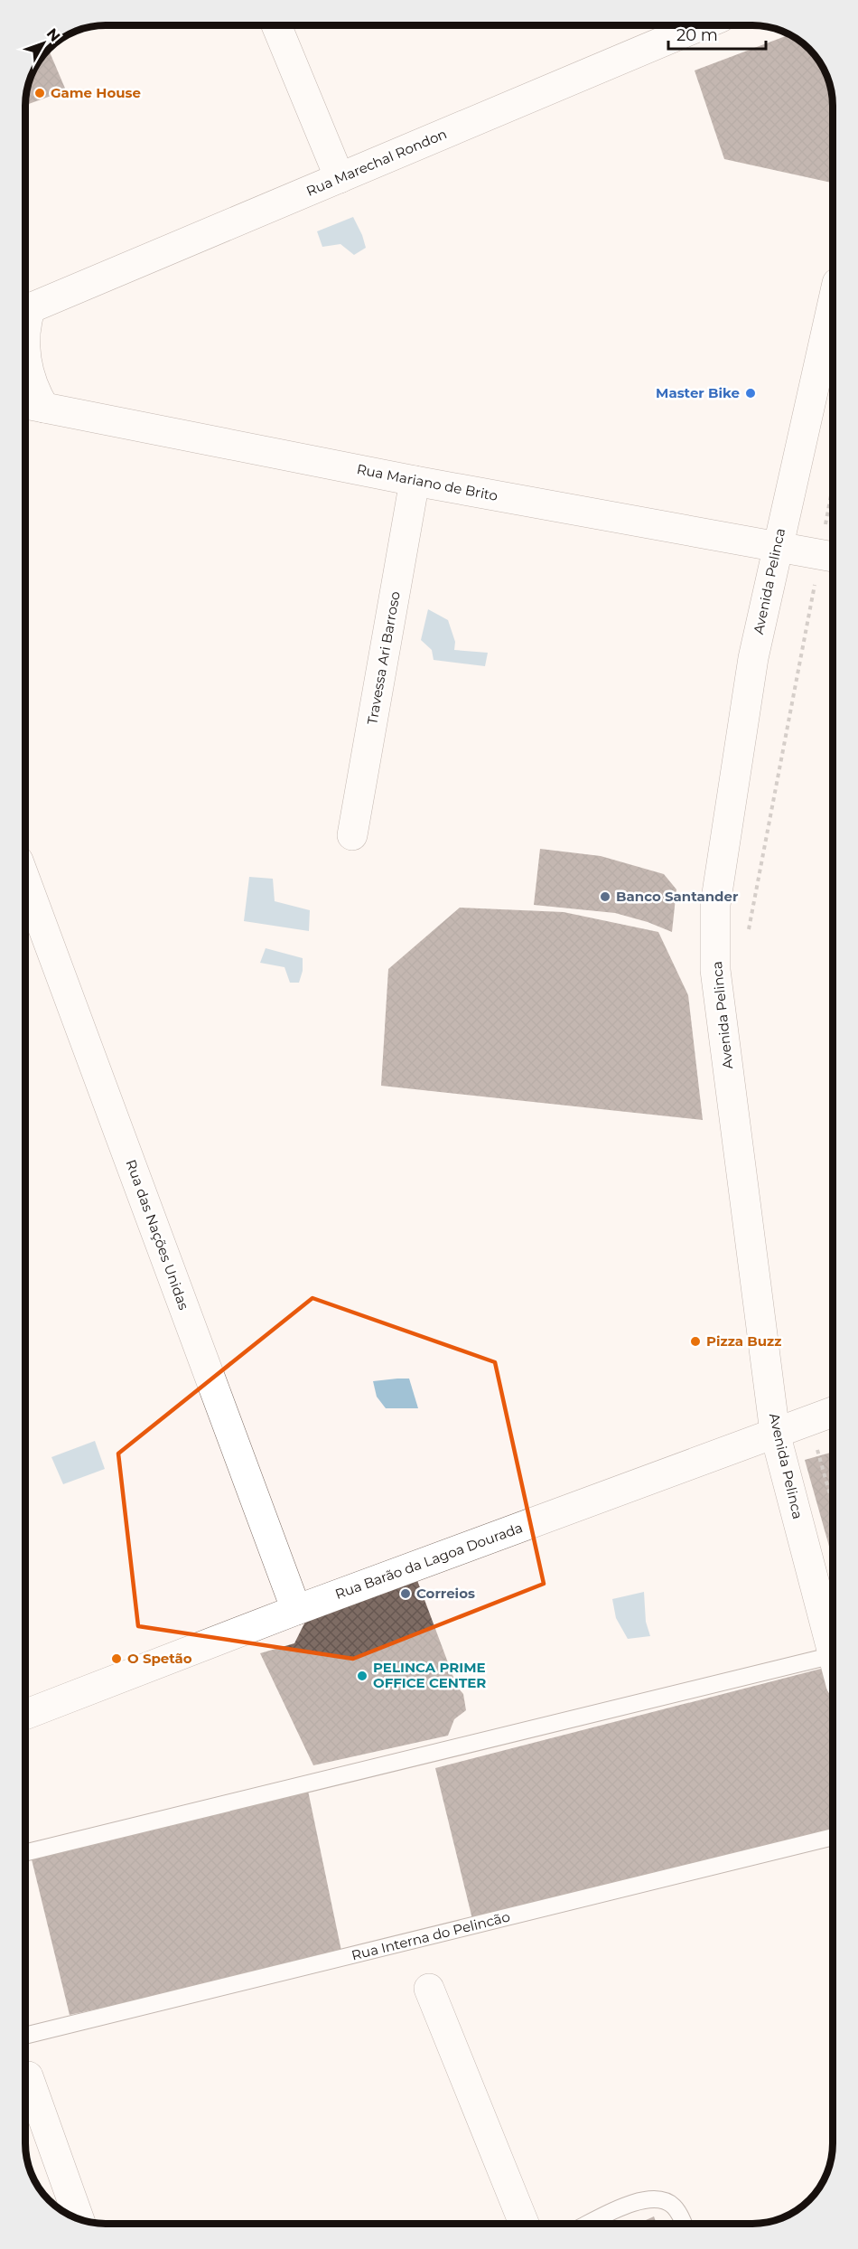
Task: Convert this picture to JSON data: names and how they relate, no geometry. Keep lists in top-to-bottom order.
{
  "streets": {
    "street": [
      "Rua Marechal Rondon",
      "Rua Mariano de Brito",
      "Avenida Pelinca",
      "Travessa Ari Barroso",
      "Rua das Nações Unidas",
      "Rua Barão da Lagoa Dourada"
    ],
    "lane": ["Rua Interna do Pelincão"]
  },
  "crossings": [
    ["Rua Marechal Rondon", "Rua Mariano de Brito"],
    ["Rua Mariano de Brito", "Avenida Pelinca"],
    ["Rua Mariano de Brito", "Travessa Ari Barroso"],
    ["Avenida Pelinca", "Rua Barão da Lagoa Dourada"],
    ["Rua das Nações Unidas", "Rua Barão da Lagoa Dourada"]
  ],
  "places": [
    "Game House",
    "Master Bike",
    "Banco Santander",
    "Pizza Buzz",
    "Correios",
    "O Spetão",
    "PELINCA PRIME OFFICE CENTER"
  ],
  "scale_bar": "20 m",
  "north": "top right"
}
